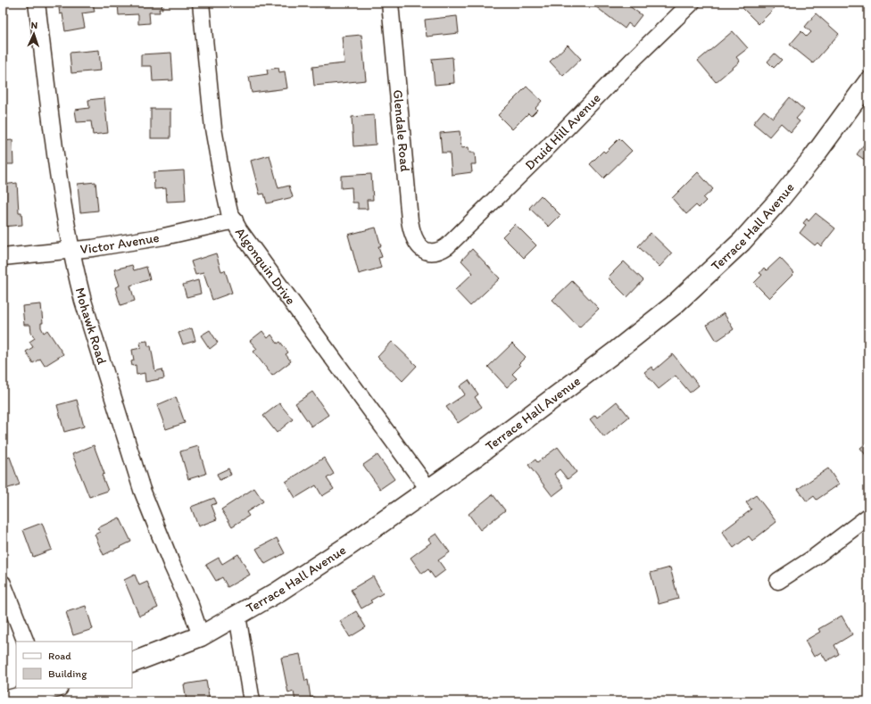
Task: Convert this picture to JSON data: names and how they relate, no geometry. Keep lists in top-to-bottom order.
{
  "streets": {
    "main road": ["Terrace Hall Avenue"],
    "street": [
      "Glendale Road",
      "Druid Hill Avenue",
      "Victor Avenue",
      "Algonquin Drive",
      "Mohawk Road"
    ]
  },
  "crossings": [
    ["Glendale Road", "Druid Hill Avenue"],
    ["Terrace Hall Avenue", "Algonquin Drive"],
    ["Terrace Hall Avenue", "Mohawk Road"],
    ["Victor Avenue", "Algonquin Drive"],
    ["Victor Avenue", "Mohawk Road"]
  ],
  "legend": ["Road", "Building"],
  "north": "top"
}
